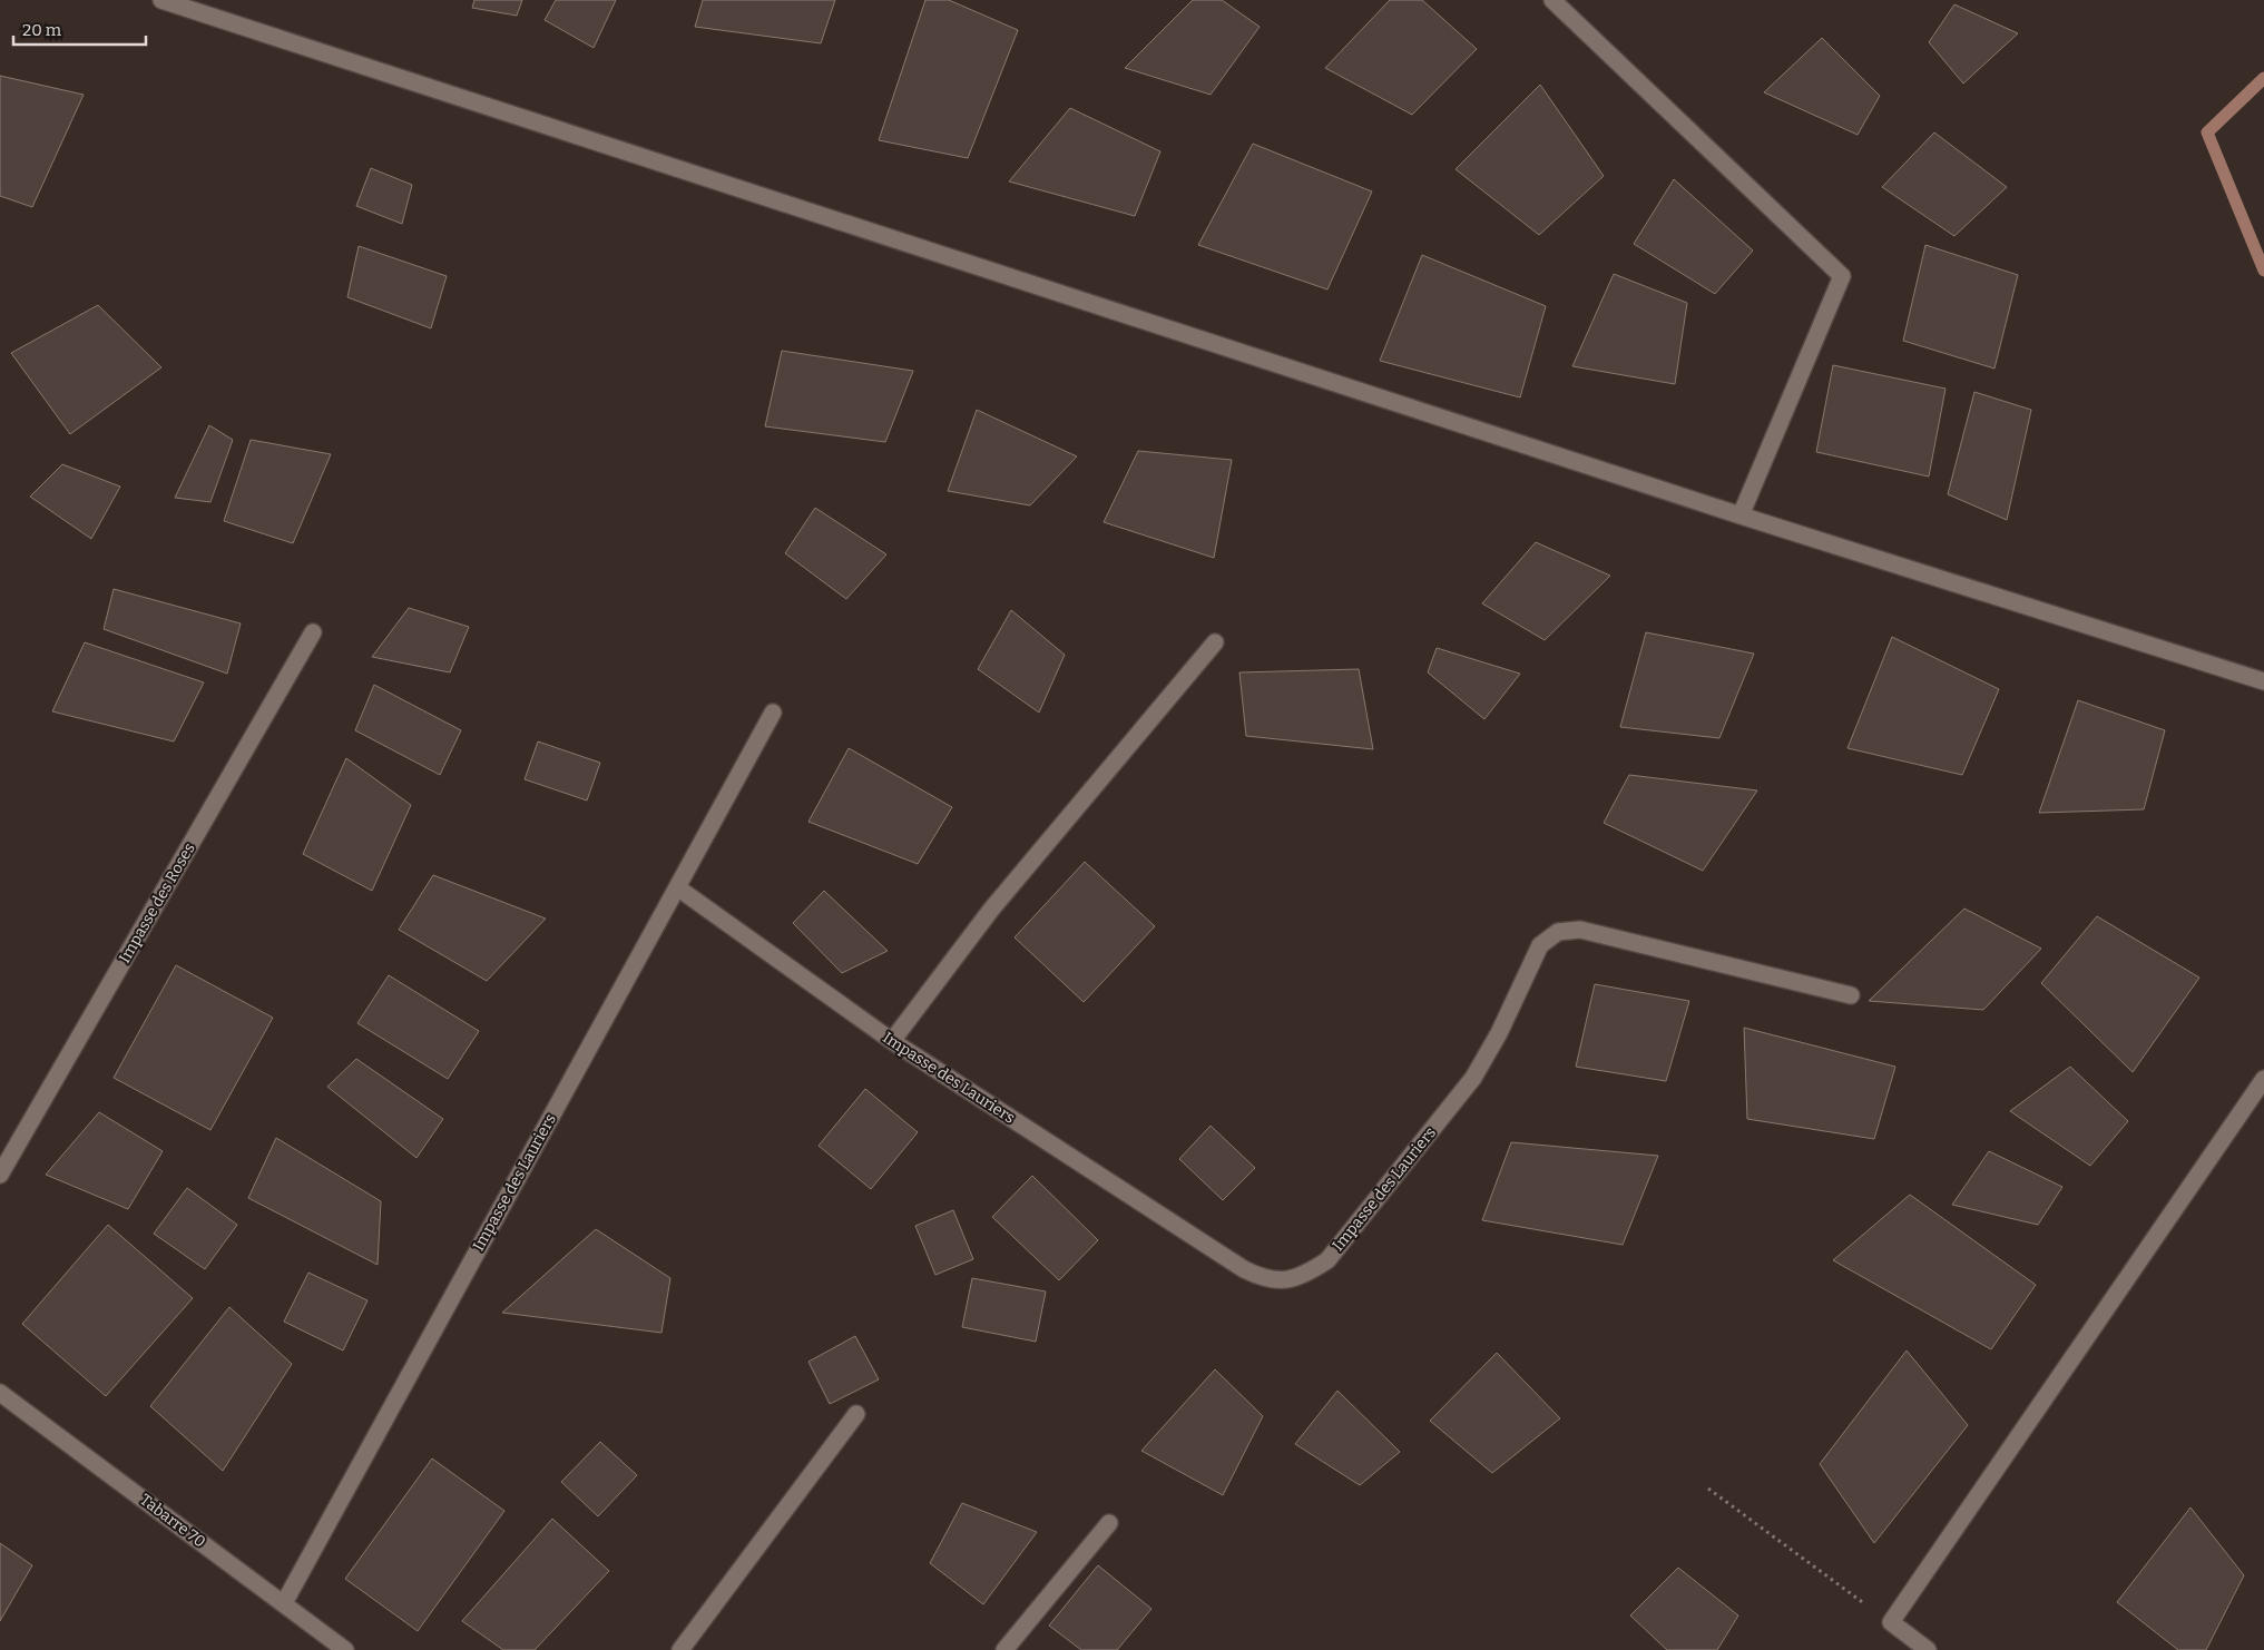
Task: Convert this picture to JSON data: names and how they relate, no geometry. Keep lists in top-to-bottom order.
{
  "streets": {
    "street": ["Impasse des Roses", "Impasse des Lauriers", "Tabarre 70"]
  },
  "crossings": [
    ["Impasse des Lauriers", "Tabarre 70"]
  ],
  "scale_bar": "20 m"
}
